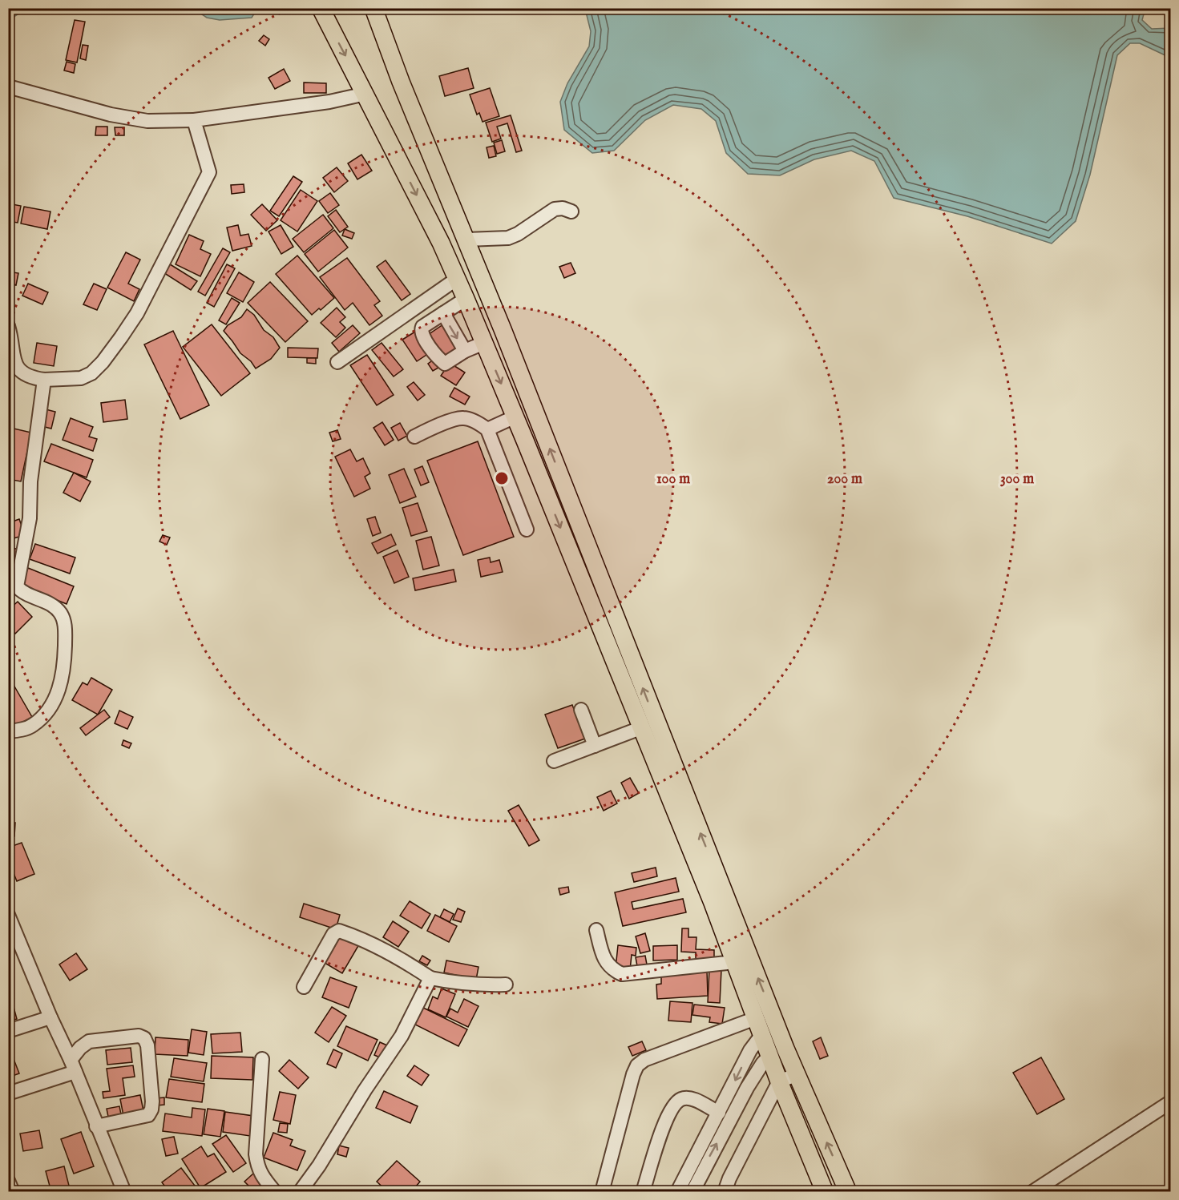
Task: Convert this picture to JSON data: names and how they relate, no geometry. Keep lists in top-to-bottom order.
{
  "rings": ["100 m", "200 m", "300 m"]
}
